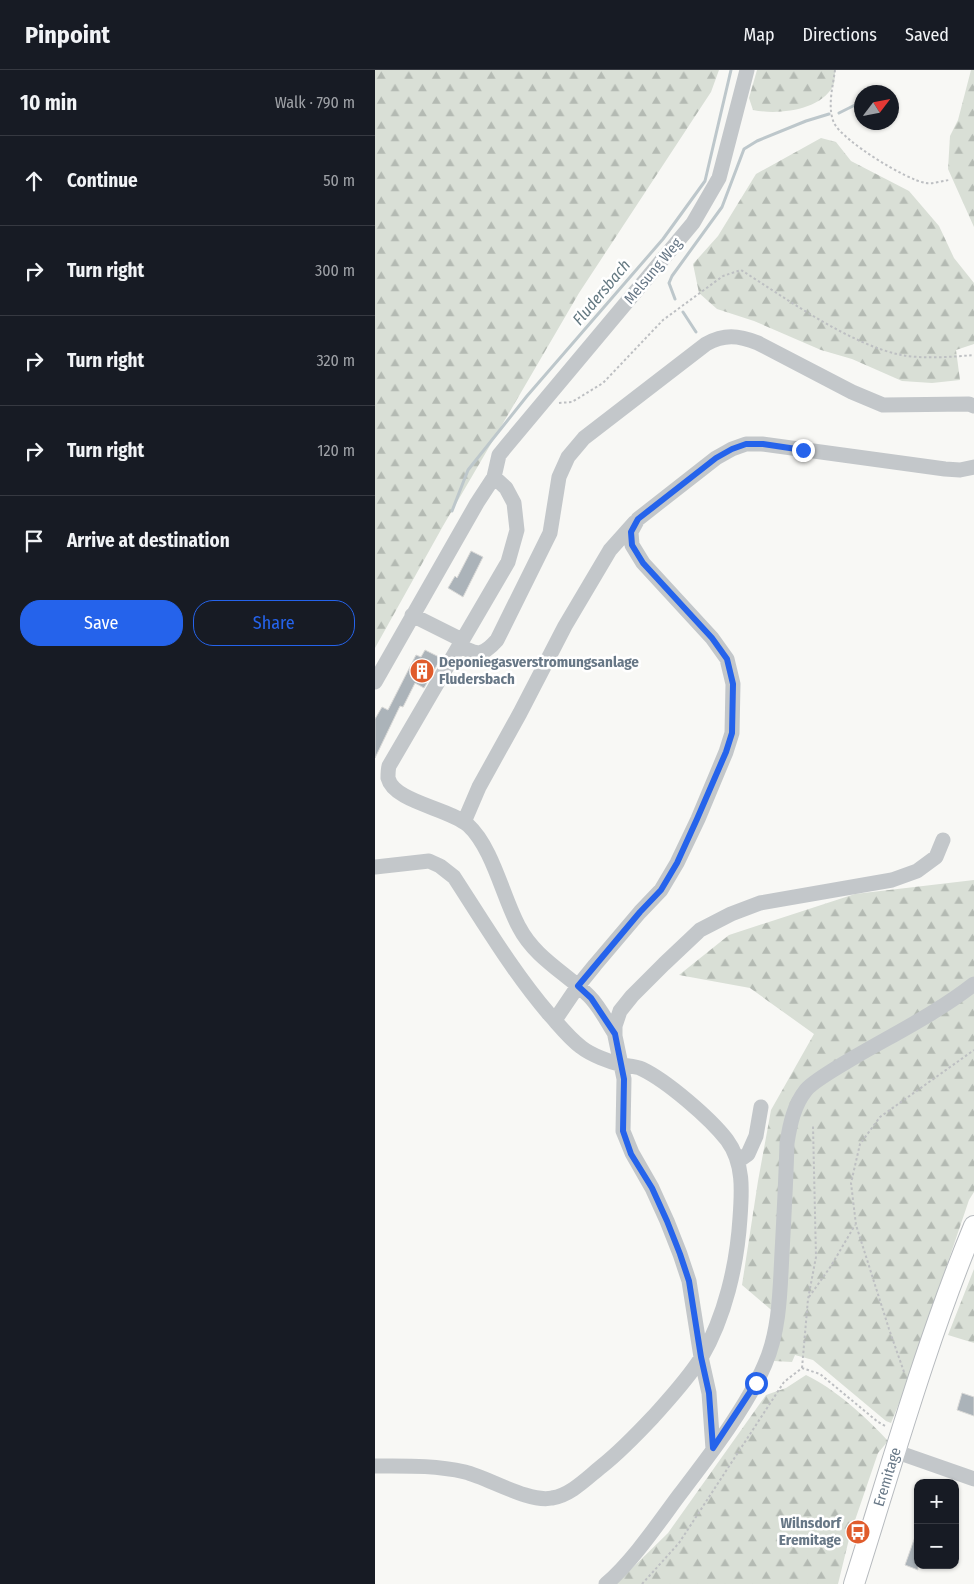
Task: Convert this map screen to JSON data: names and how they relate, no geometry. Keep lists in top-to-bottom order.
{
  "streets": {
    "main road": ["Eremitage"],
    "street": ["Melsung Weg"]
  },
  "water": ["Fludersbach"],
  "places": {
    "building": ["Deponiegasverstromungsanlage Fludersbach"],
    "bus stop": ["Wilnsdorf Eremitage"]
  },
  "north": "top right",
  "page": {
    "header": "Pinpoint",
    "nav": ["Map", "Directions", "Saved"],
    "heading": ["10 min", "Walk · 790 m"],
    "list": [
      ["Continue", "50 m"],
      ["Turn right", "300 m"],
      ["Turn right", "320 m"],
      ["Turn right", "120 m"],
      "Arrive at destination"
    ],
    "buttons": ["Save", "Share"],
    "map_buttons": ["+", "−"]
  }
}
